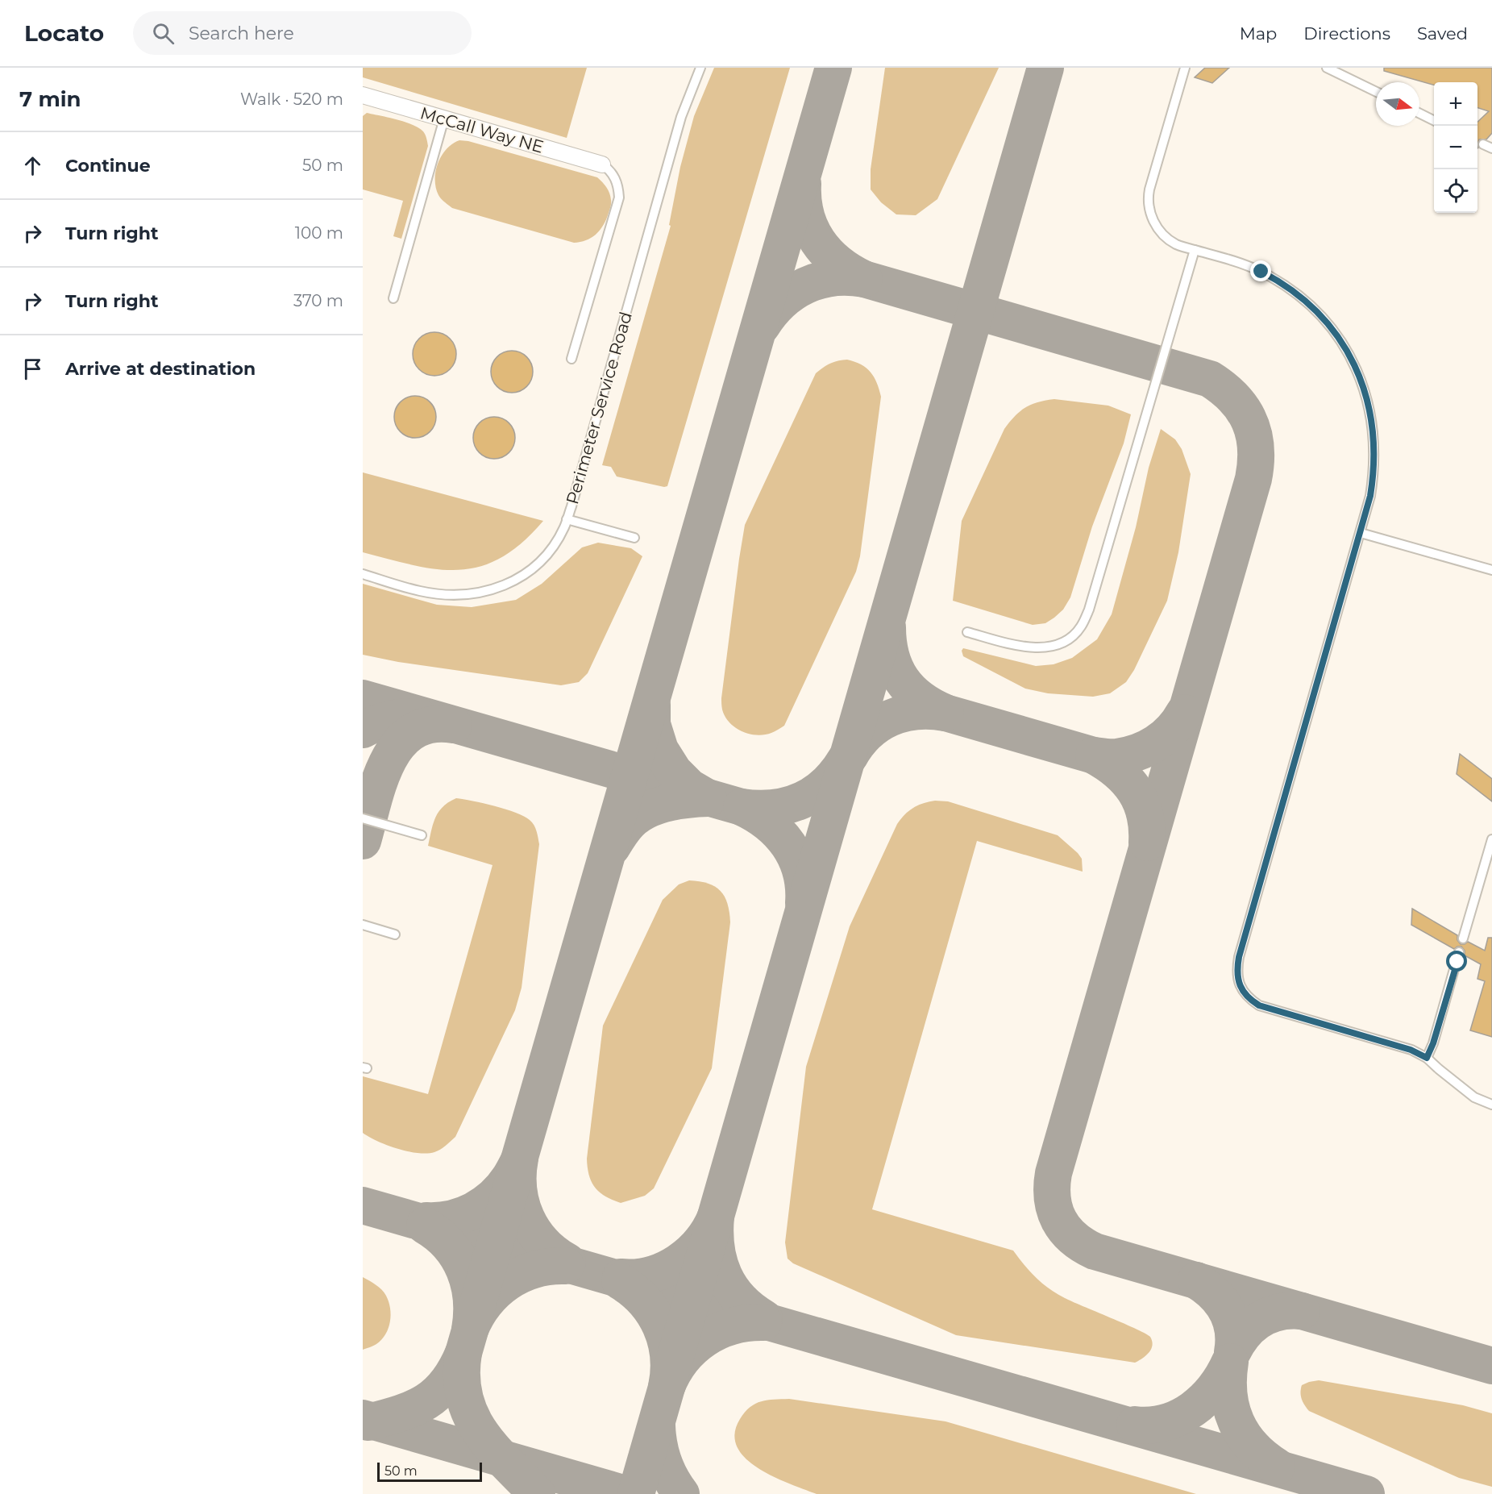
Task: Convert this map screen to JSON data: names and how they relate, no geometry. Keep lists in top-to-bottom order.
{
  "streets": {
    "street": ["McCall Way NE"],
    "lane": ["Perimeter Service Road"]
  },
  "scale_bar": "50 m",
  "north": "right",
  "page": {
    "header": "Locato",
    "search": "Search here",
    "nav": ["Map", "Directions", "Saved"],
    "heading": ["7 min", "Walk · 520 m"],
    "map_buttons": ["+", "−"],
    "list": [
      ["Continue", "50 m"],
      ["Turn right", "100 m"],
      ["Turn right", "370 m"],
      "Arrive at destination"
    ],
    "scale": "50 m"
  }
}
